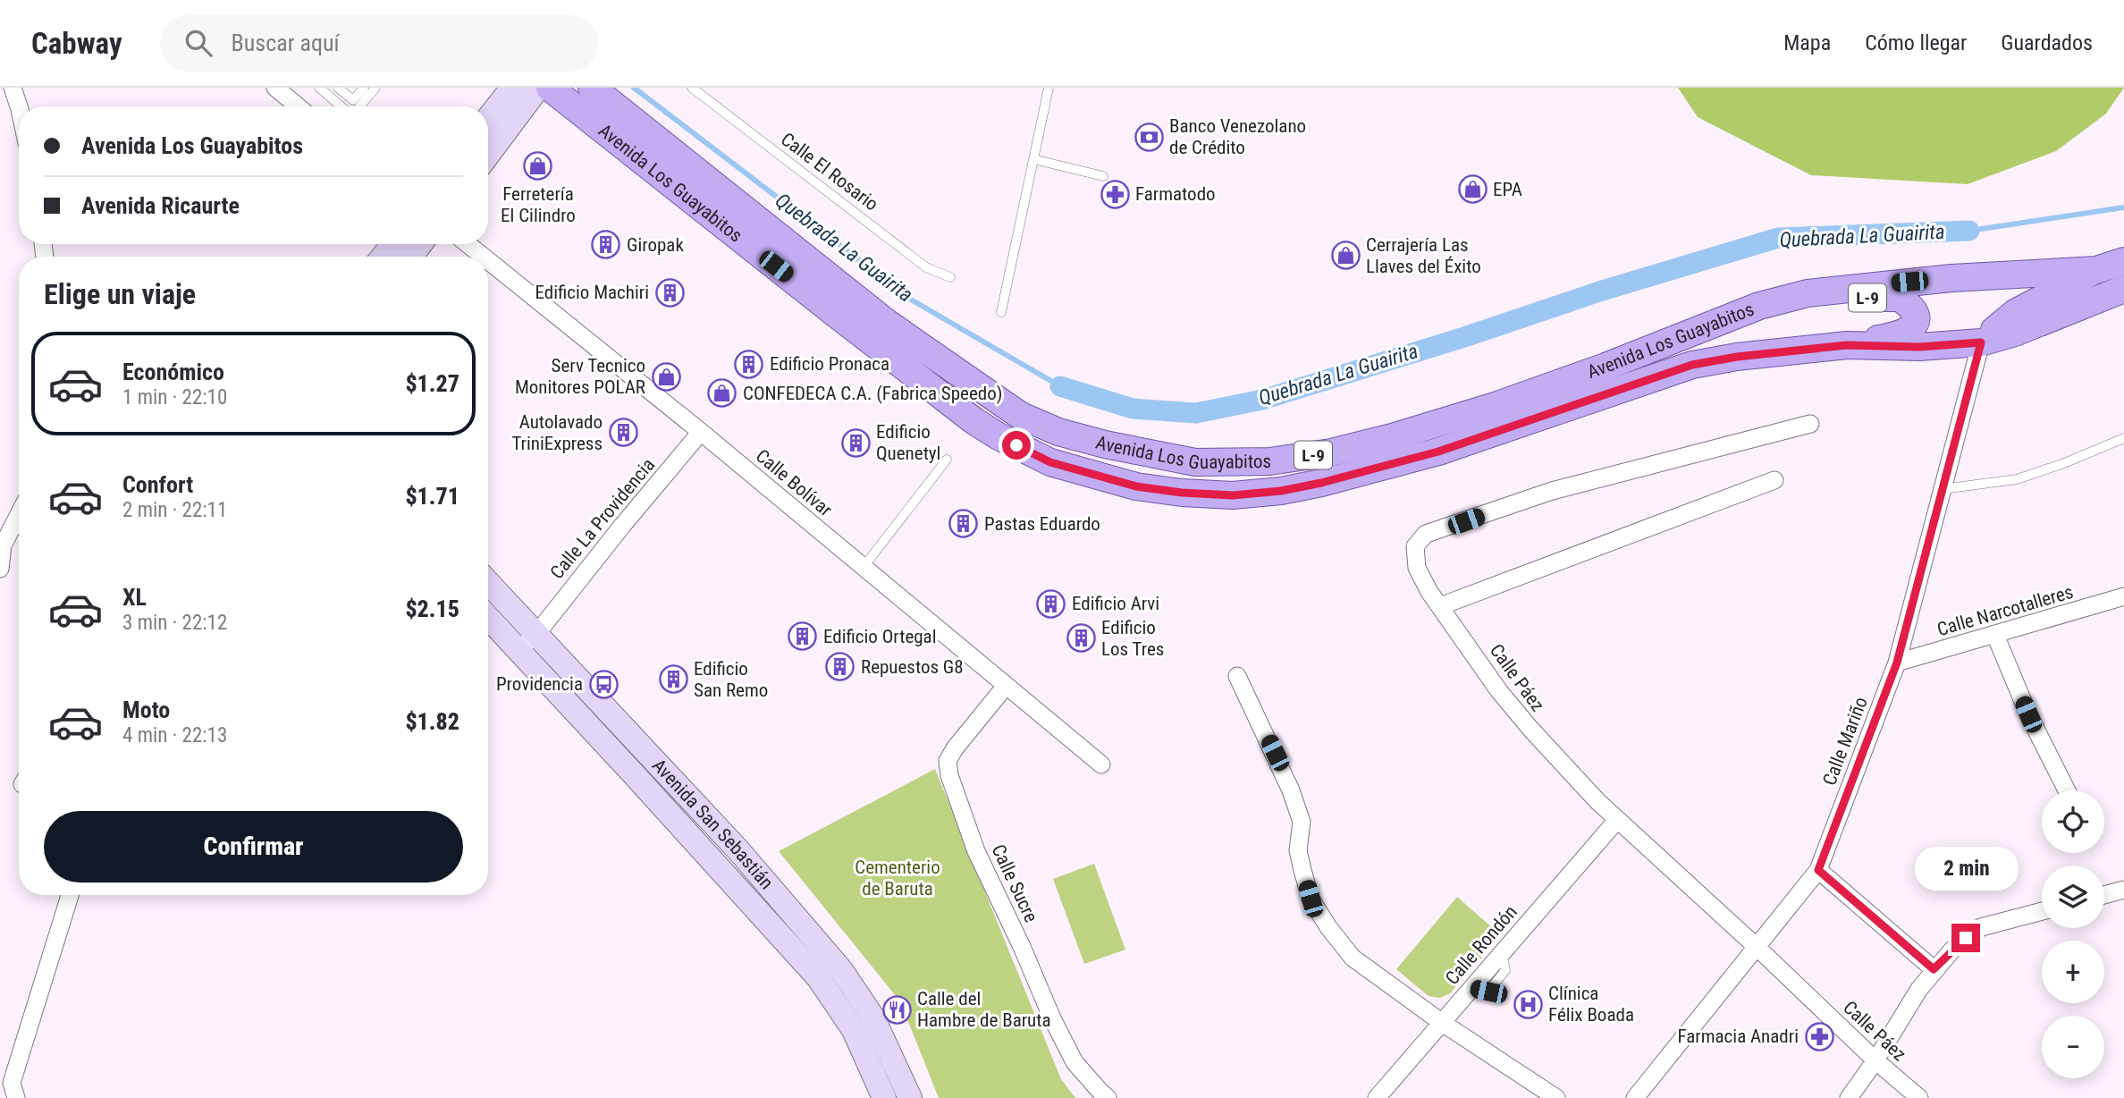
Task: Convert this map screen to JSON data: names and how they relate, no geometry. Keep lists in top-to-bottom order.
{
  "streets": {
    "main road": ["Avenida Los Guayabitos", "L-9"],
    "street": [
      "Calle Bolívar",
      "Calle La Providencia",
      "Calle Narcotalleres",
      "Calle Páez",
      "Calle Mariño",
      "Avenida San Sebastián",
      "Calle Sucre",
      "Calle Rondón"
    ],
    "lane": ["Calle El Rosario"]
  },
  "crossings": [
    ["Avenida Los Guayabitos", "L-9"],
    ["Avenida Los Guayabitos", "Calle Mariño"],
    ["Calle Bolívar", "Calle La Providencia"],
    ["Calle Bolívar", "Calle Sucre"],
    ["Calle La Providencia", "Avenida San Sebastián"],
    ["Calle Narcotalleres", "Calle Mariño"],
    ["Calle Páez", "Calle Mariño"],
    ["Calle Páez", "Calle Rondón"]
  ],
  "water": ["Quebrada La Guairita"],
  "parks": ["Cementerio de Baruta"],
  "places": {
    "bank": ["Banco Venezolano de Crédito"],
    "shop": [
      "Ferretería El Cilindro",
      "EPA",
      "Cerrajería Las Llaves del Éxito",
      "Serv Tecnico Monitores POLAR",
      "CONFEDECA C.A. (Fabrica Speedo)"
    ],
    "pharmacy": ["Farmatodo", "Farmacia Anadri"],
    "building": [
      "Giropak",
      "Edificio Machiri",
      "Edificio Pronaca",
      "Autolavado TriniExpress",
      "Edificio Quenetyl",
      "Pastas Eduardo",
      "Edificio Arvi",
      "Edificio Ortegal",
      "Edificio Los Tres",
      "Repuestos G8",
      "Edificio San Remo"
    ],
    "bus stop": ["Providencia"],
    "hospital": ["Clínica Félix Boada"],
    "restaurant": ["Calle del Hambre de Baruta"]
  },
  "page": {
    "header": "Cabway",
    "search": "Buscar aquí",
    "nav": ["Mapa", "Cómo llegar", "Guardados"],
    "banner": ["Avenida Los Guayabitos", "Avenida Ricaurte"],
    "heading": "Elige un viaje",
    "list": [
      {
        "name": "Económico",
        "note": "1 min · 22:10",
        "value": "$1.27"
      },
      {
        "name": "Confort",
        "note": "2 min · 22:11",
        "value": "$1.71"
      },
      {
        "name": "XL",
        "note": "3 min · 22:12",
        "value": "$2.15"
      },
      {
        "name": "Moto",
        "note": "4 min · 22:13",
        "value": "$1.82"
      }
    ],
    "map_buttons": ["+", "−"],
    "buttons": "Confirmar",
    "bubble": "2 min"
  }
}
